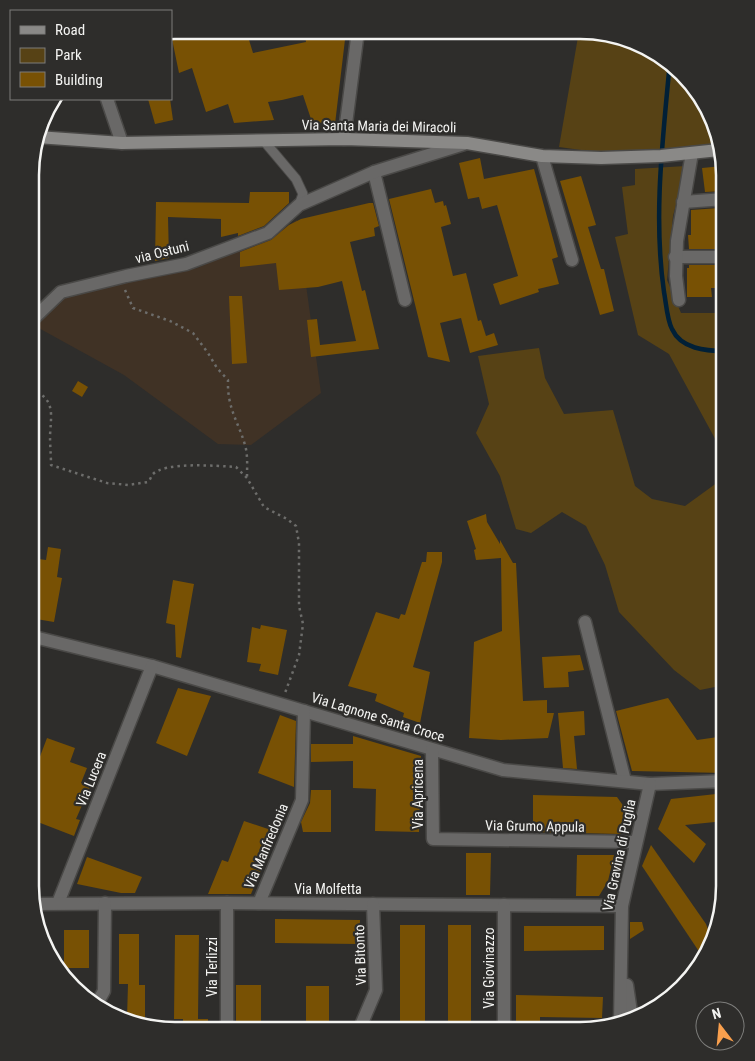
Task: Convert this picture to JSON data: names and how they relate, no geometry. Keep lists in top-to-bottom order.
{
  "streets": {
    "street": [
      "Via Santa Maria dei Miracoli",
      "via Ostuni",
      "Via Lagnone Santa Croce",
      "Via Lucera",
      "Via Apricena",
      "Via Grumo Appula",
      "Via Manfredonia",
      "Via Gravina di Puglia",
      "Via Molfetta",
      "Via Bitonto",
      "Via Terlizzi",
      "Via Giovinazzo"
    ]
  },
  "crossings": [
    ["Via Santa Maria dei Miracoli", "via Ostuni"],
    ["Via Lagnone Santa Croce", "Via Lucera"],
    ["Via Lagnone Santa Croce", "Via Apricena"],
    ["Via Lagnone Santa Croce", "Via Manfredonia"],
    ["Via Lagnone Santa Croce", "Via Gravina di Puglia"],
    ["Via Lucera", "Via Molfetta"],
    ["Via Apricena", "Via Grumo Appula"],
    ["Via Grumo Appula", "Via Gravina di Puglia"],
    ["Via Manfredonia", "Via Molfetta"],
    ["Via Gravina di Puglia", "Via Molfetta"],
    ["Via Molfetta", "Via Bitonto"],
    ["Via Molfetta", "Via Terlizzi"],
    ["Via Molfetta", "Via Giovinazzo"]
  ],
  "legend": ["Road", "Park", "Building"],
  "north": "top"
}
